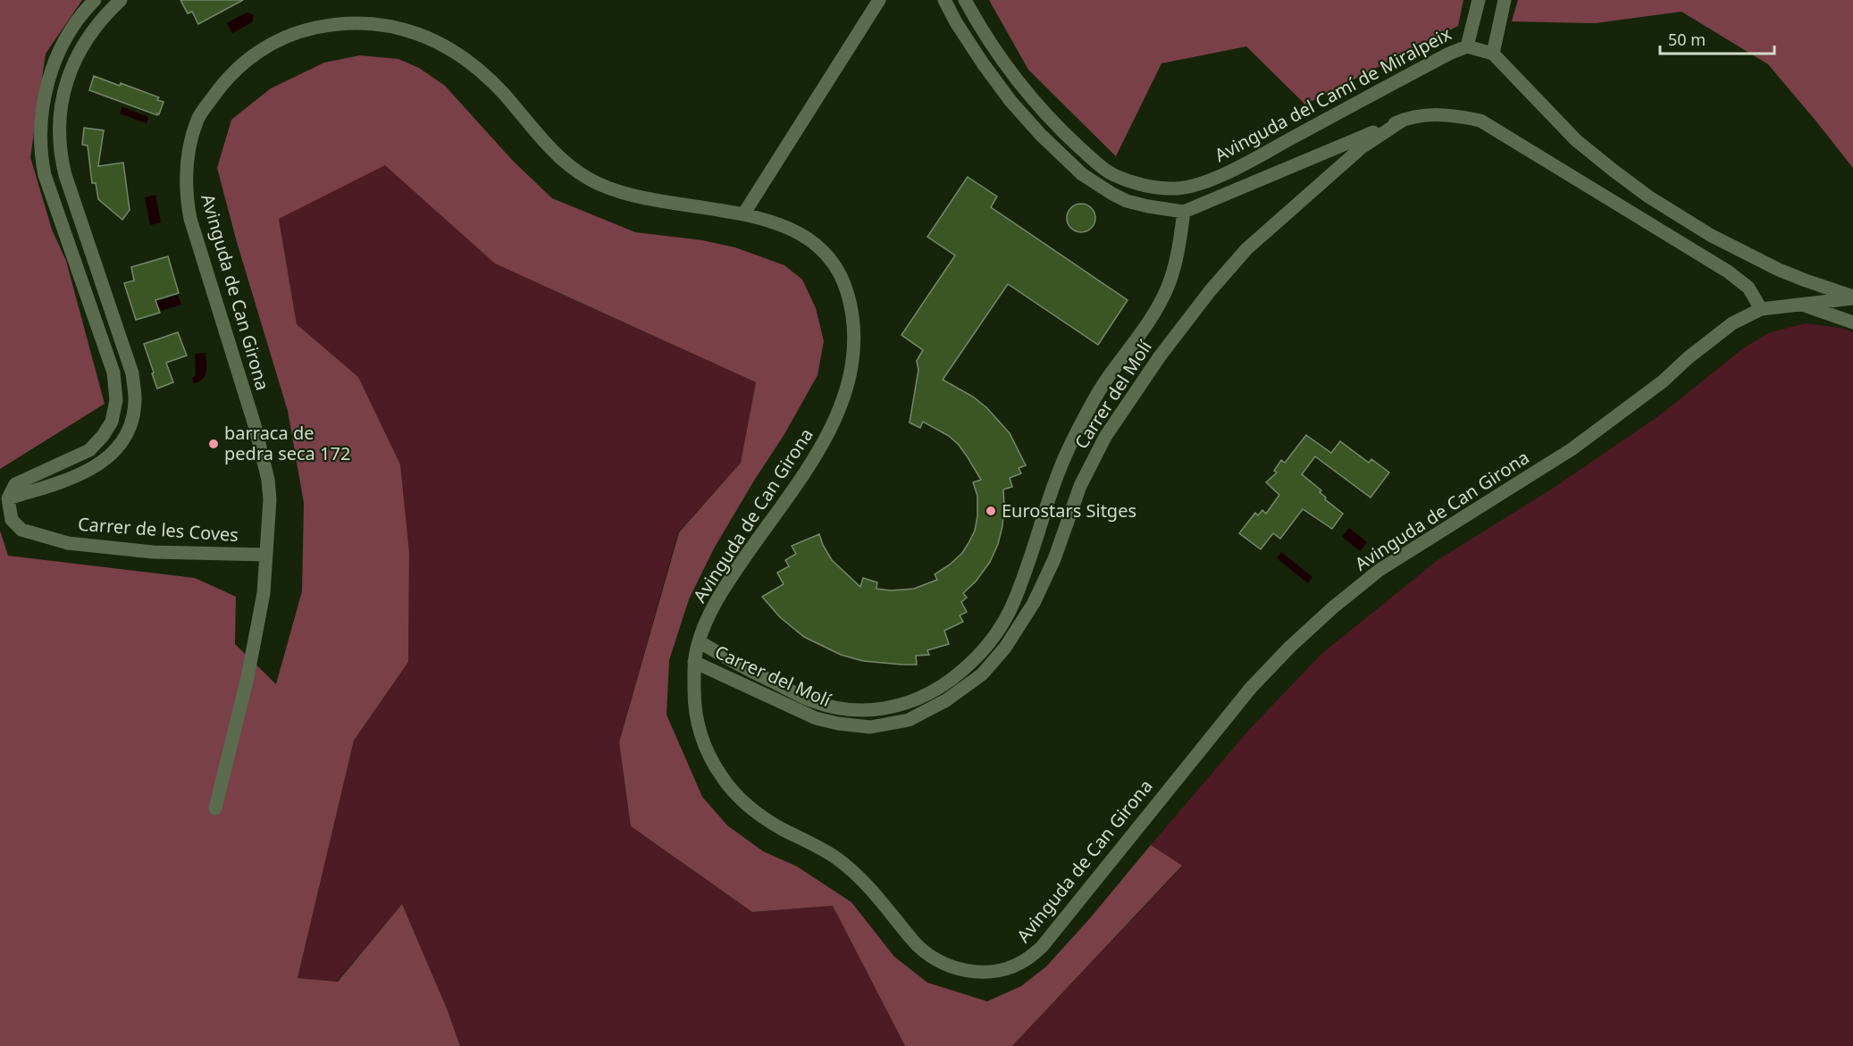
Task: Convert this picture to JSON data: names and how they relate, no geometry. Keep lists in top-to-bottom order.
{
  "streets": {
    "street": [
      "Avinguda del Camí de Miralpeix",
      "Avinguda de Can Girona",
      "Carrer del Molí",
      "Carrer de les Coves"
    ]
  },
  "crossings": [
    ["Avinguda de Can Girona", "Carrer del Molí"],
    ["Avinguda de Can Girona", "Carrer de les Coves"]
  ],
  "places": ["barraca de pedra seca 172", "Eurostars Sitges"],
  "scale_bar": "50 m"
}
